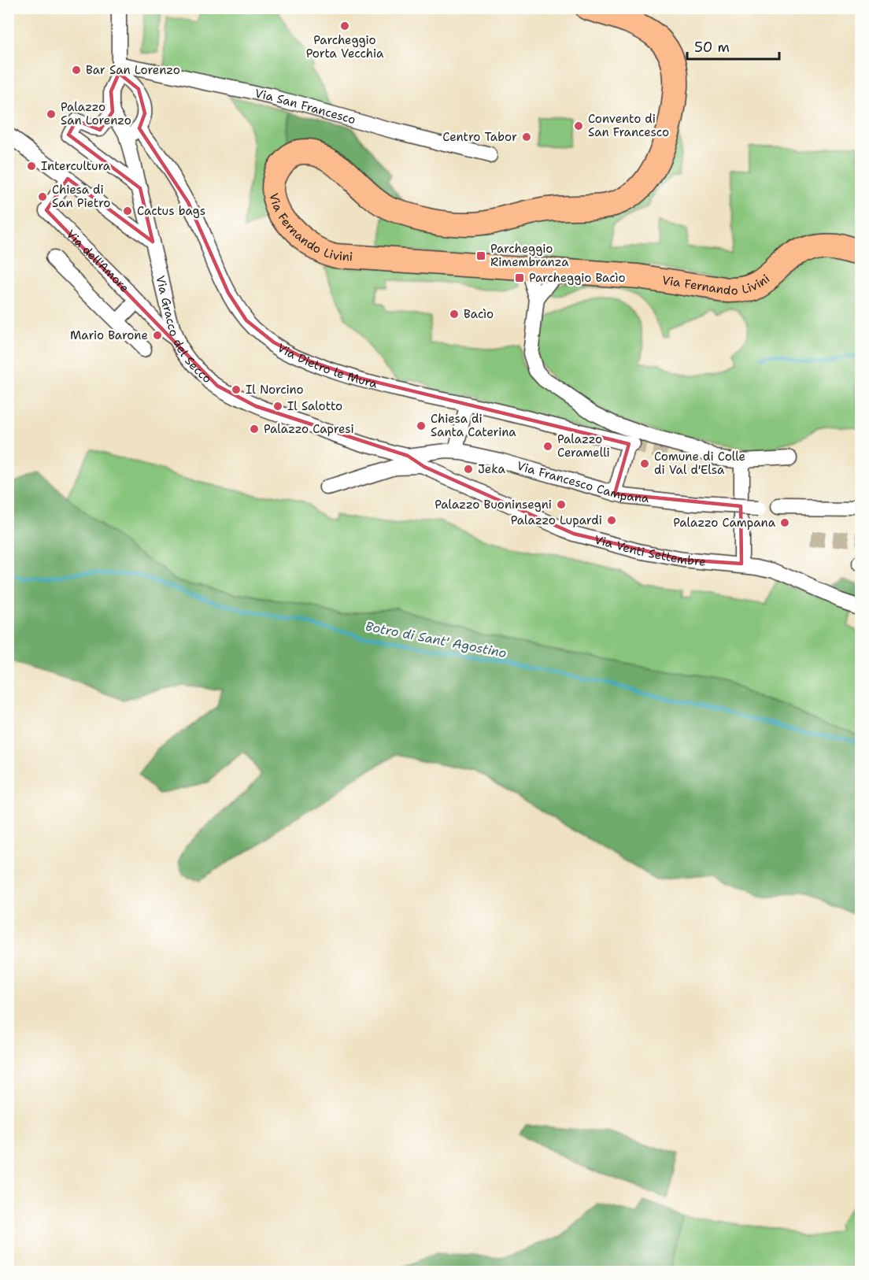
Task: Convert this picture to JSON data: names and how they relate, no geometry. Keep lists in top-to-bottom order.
{
  "streets": {
    "main road": ["Via Fernando Livini"],
    "street": [
      "Via San Francesco",
      "Via dell'Amore",
      "Via Gracco del Secco",
      "Via Dietro le Mura",
      "Via Francesco Campana",
      "Via Venti Settembre"
    ]
  },
  "crossings": [
    ["Via dell'Amore", "Via Gracco del Secco"],
    ["Via Gracco del Secco", "Via Francesco Campana"],
    ["Via Gracco del Secco", "Via Venti Settembre"],
    ["Via Dietro le Mura", "Via Francesco Campana"],
    ["Via Francesco Campana", "Via Venti Settembre"]
  ],
  "water": ["Botro di Sant' Agostino"],
  "places": {
    "other": [
      "Parcheggio Porta Vecchia",
      "Bar San Lorenzo",
      "Palazzo San Lorenzo",
      "Convento di San Francesco",
      "Centro Tabor",
      "Intercultura",
      "Chiesa di San Pietro",
      "Cactus bags",
      "Bacìo",
      "Mario Barone",
      "Il Norcino",
      "Il Salotto",
      "Chiesa di Santa Caterina",
      "Palazzo Capresi",
      "Palazzo Ceramelli",
      "Comune di Colle di Val d'Elsa",
      "Jeka",
      "Palazzo Buoninsegni",
      "Palazzo Lupardi",
      "Palazzo Campana"
    ],
    "transit": ["Parcheggio Rimembranza", "Parcheggio Bacìo"]
  },
  "scale_bar": "50 m"
}
